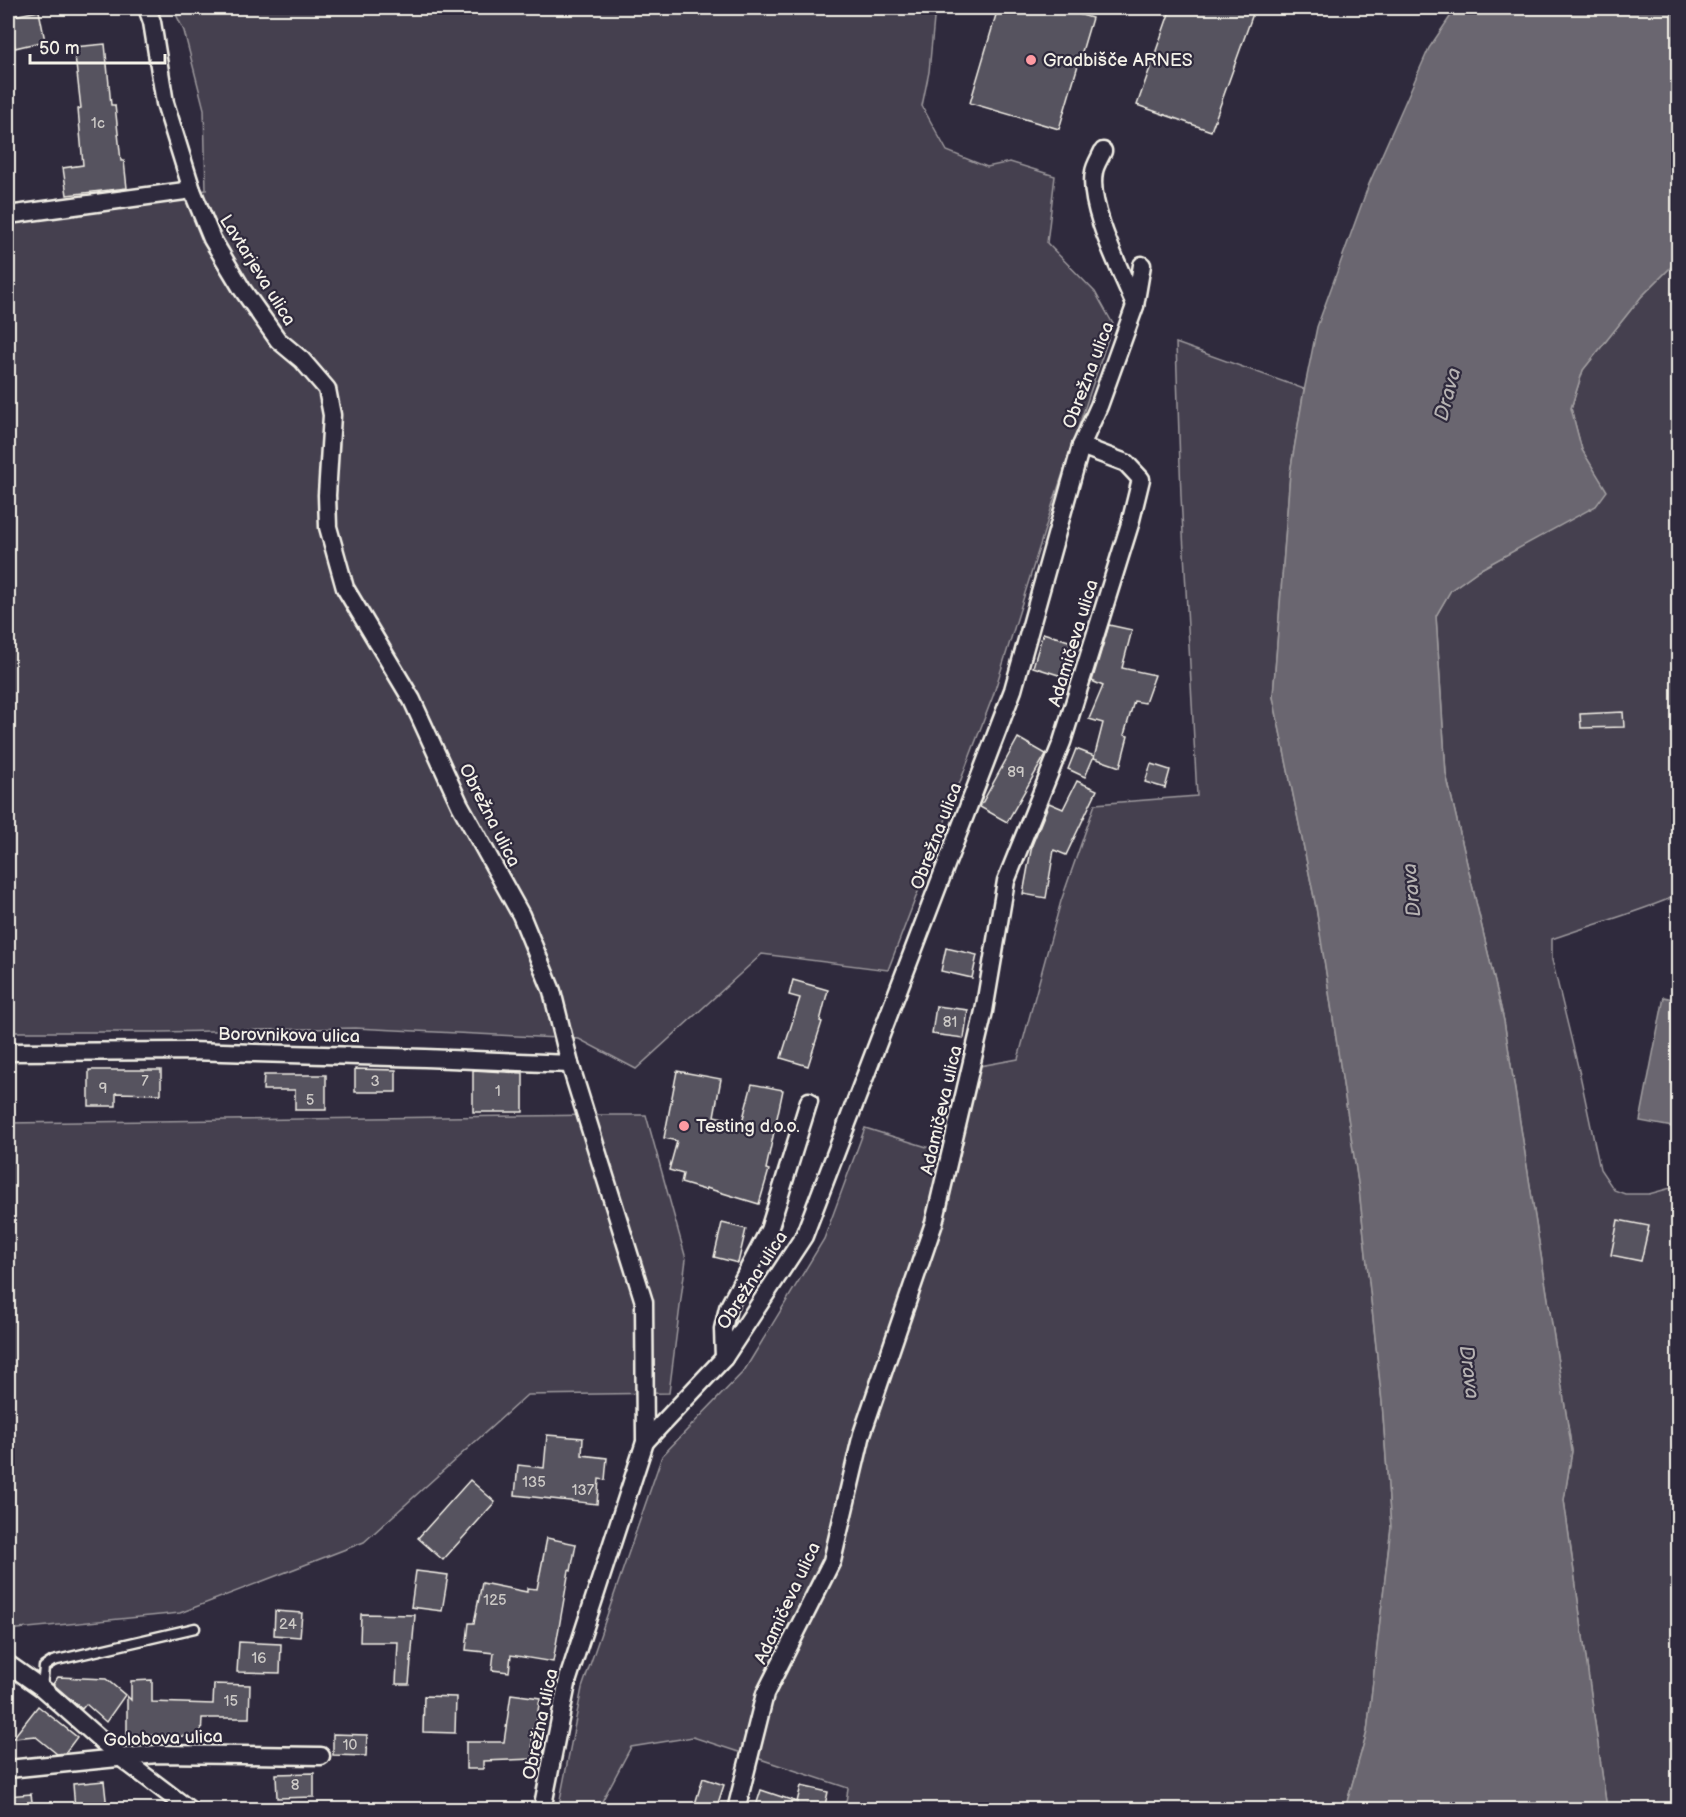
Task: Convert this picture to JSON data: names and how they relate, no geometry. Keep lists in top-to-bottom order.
{
  "streets": {
    "street": [
      "Lavtarjeva ulica",
      "Obrežna ulica",
      "Adamičeva ulica",
      "Borovnikova ulica",
      "Golobova ulica"
    ]
  },
  "crossings": [
    ["Lavtarjeva ulica", "Obrežna ulica"],
    ["Obrežna ulica", "Adamičeva ulica"],
    ["Obrežna ulica", "Borovnikova ulica"]
  ],
  "water": ["Drava"],
  "places": ["Gradbišče ARNES", "Testing d.o.o."],
  "house_numbers": [
    "1c",
    "89",
    "81",
    "7",
    "3",
    "9",
    "1",
    "5",
    "135",
    "137",
    "125",
    "24",
    "16",
    "15",
    "10",
    "8"
  ],
  "scale_bar": "50 m"
}
